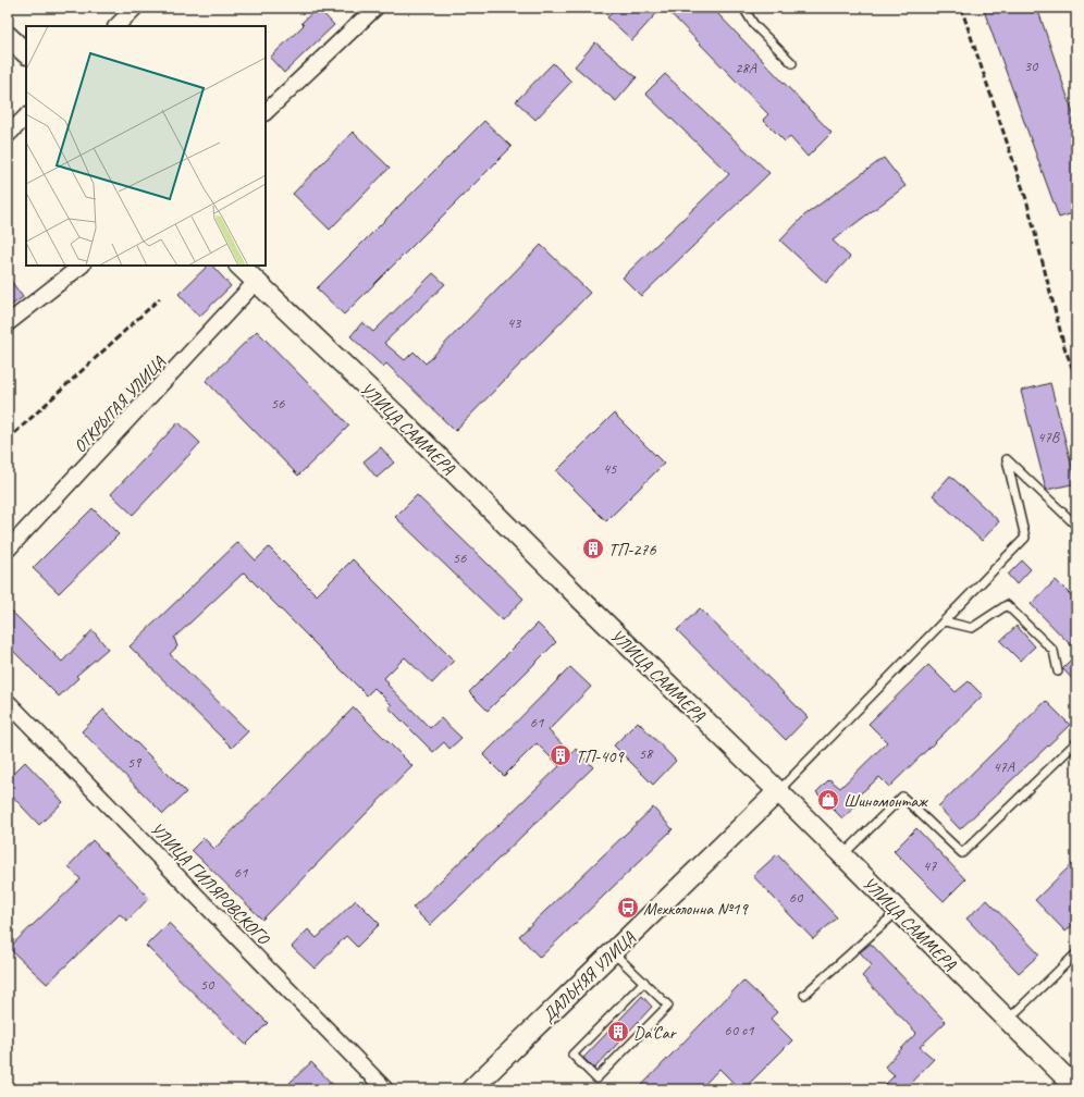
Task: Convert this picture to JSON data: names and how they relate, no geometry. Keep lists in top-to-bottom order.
{
  "streets": {
    "street": [
      "ОТКРЫТАЯ УЛИЦА",
      "УЛИЦА САММЕРА",
      "УЛИЦА ГИЛЯРОВСКОГО",
      "ДАЛЬНЯЯ УЛИЦА"
    ]
  },
  "crossings": [
    ["ОТКРЫТАЯ УЛИЦА", "УЛИЦА САММЕРА"],
    ["УЛИЦА САММЕРА", "ДАЛЬНЯЯ УЛИЦА"]
  ],
  "places": {
    "building": ["ТП-276", "ТП-409", "Da'Car"],
    "shop": ["Шиномонтаж"],
    "bus stop": ["Мехколонна №19"]
  },
  "house_numbers": [
    "30",
    "28А",
    "43",
    "56",
    "47В",
    "45",
    "56",
    "61",
    "58",
    "59",
    "47А",
    "47",
    "61",
    "60",
    "50",
    "60 с1"
  ]
}
